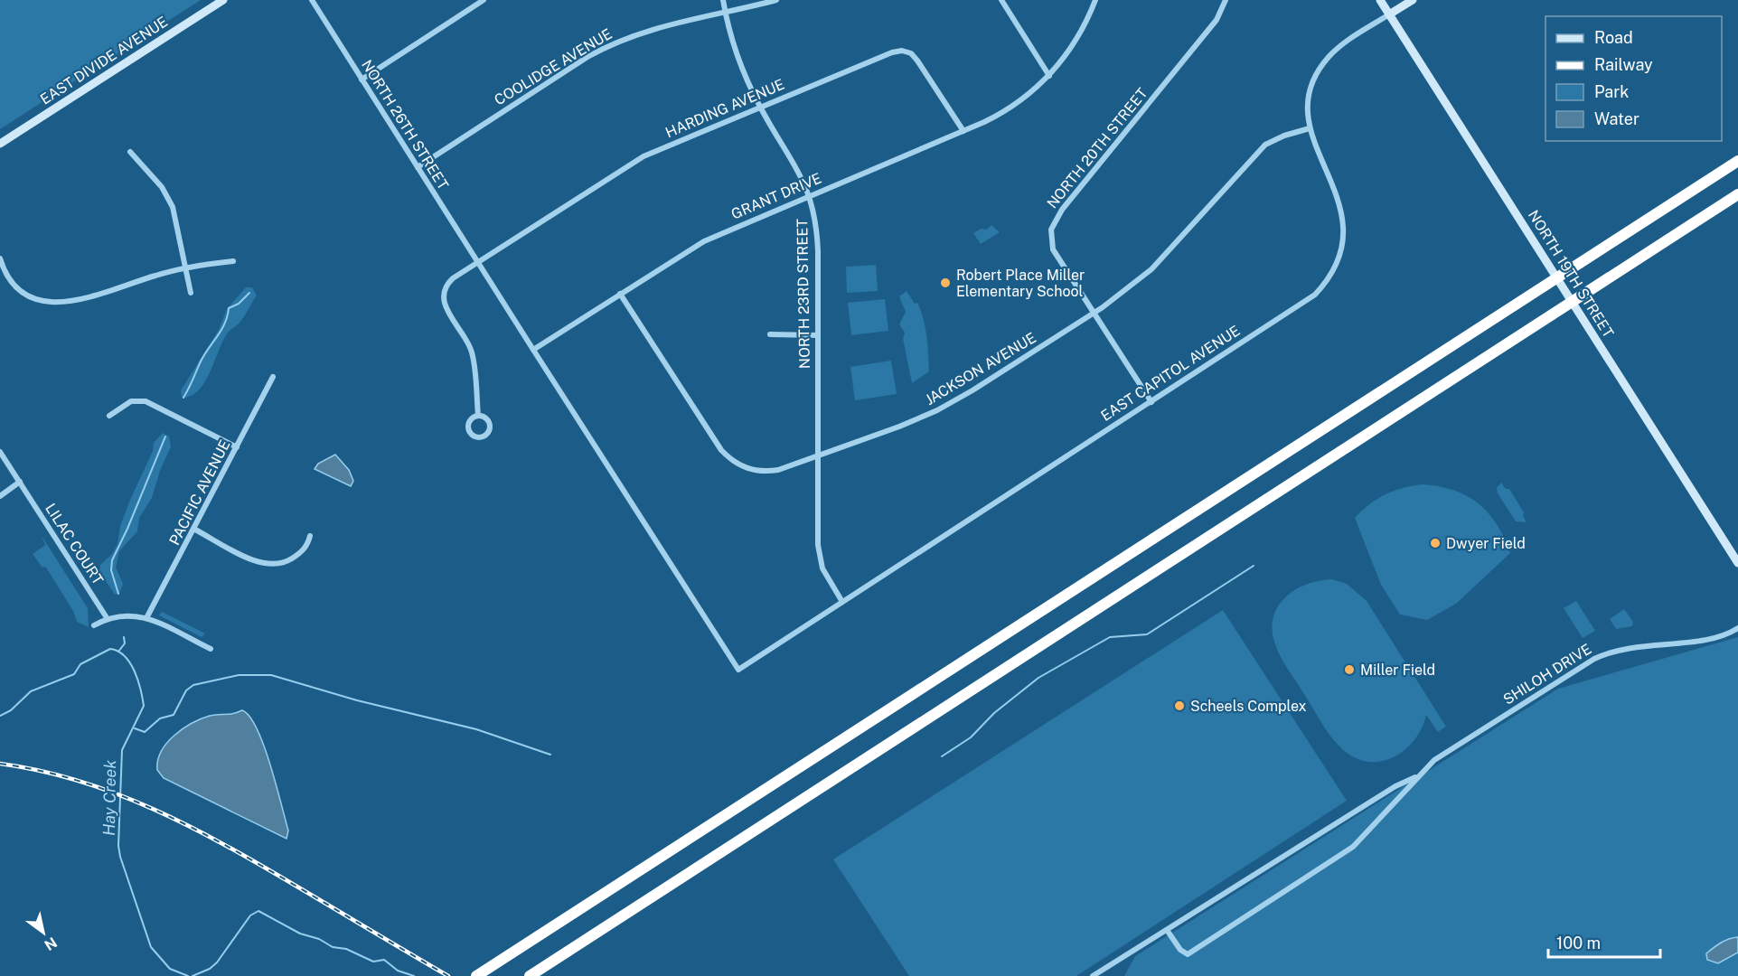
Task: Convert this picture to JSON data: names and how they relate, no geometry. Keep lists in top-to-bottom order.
{
  "streets": {
    "street": [
      "EAST DIVIDE AVENUE",
      "COOLIDGE AVENUE",
      "HARDING AVENUE",
      "NORTH 26TH STREET",
      "NORTH 20TH STREET",
      "GRANT DRIVE",
      "NORTH 19TH STREET",
      "NORTH 23RD STREET",
      "JACKSON AVENUE",
      "EAST CAPITOL AVENUE",
      "PACIFIC AVENUE",
      "LILAC COURT",
      "SHILOH DRIVE"
    ]
  },
  "crossings": [
    ["COOLIDGE AVENUE", "NORTH 26TH STREET"],
    ["COOLIDGE AVENUE", "NORTH 23RD STREET"],
    ["HARDING AVENUE", "NORTH 26TH STREET"],
    ["HARDING AVENUE", "GRANT DRIVE"],
    ["HARDING AVENUE", "NORTH 23RD STREET"],
    ["NORTH 20TH STREET", "JACKSON AVENUE"],
    ["NORTH 20TH STREET", "EAST CAPITOL AVENUE"],
    ["GRANT DRIVE", "NORTH 23RD STREET"],
    ["GRANT DRIVE", "JACKSON AVENUE"],
    ["GRANT DRIVE", "EAST CAPITOL AVENUE"],
    ["NORTH 19TH STREET", "EAST CAPITOL AVENUE"],
    ["NORTH 23RD STREET", "JACKSON AVENUE"],
    ["NORTH 23RD STREET", "EAST CAPITOL AVENUE"],
    ["JACKSON AVENUE", "EAST CAPITOL AVENUE"]
  ],
  "water": ["Hay Creek"],
  "places": [
    "Robert Place Miller Elementary School",
    "Dwyer Field",
    "Miller Field",
    "Scheels Complex"
  ],
  "legend": [
    "Road",
    "Railway",
    "Park",
    "Water"
  ],
  "scale_bar": "100 m",
  "north": "bottom right"
}
